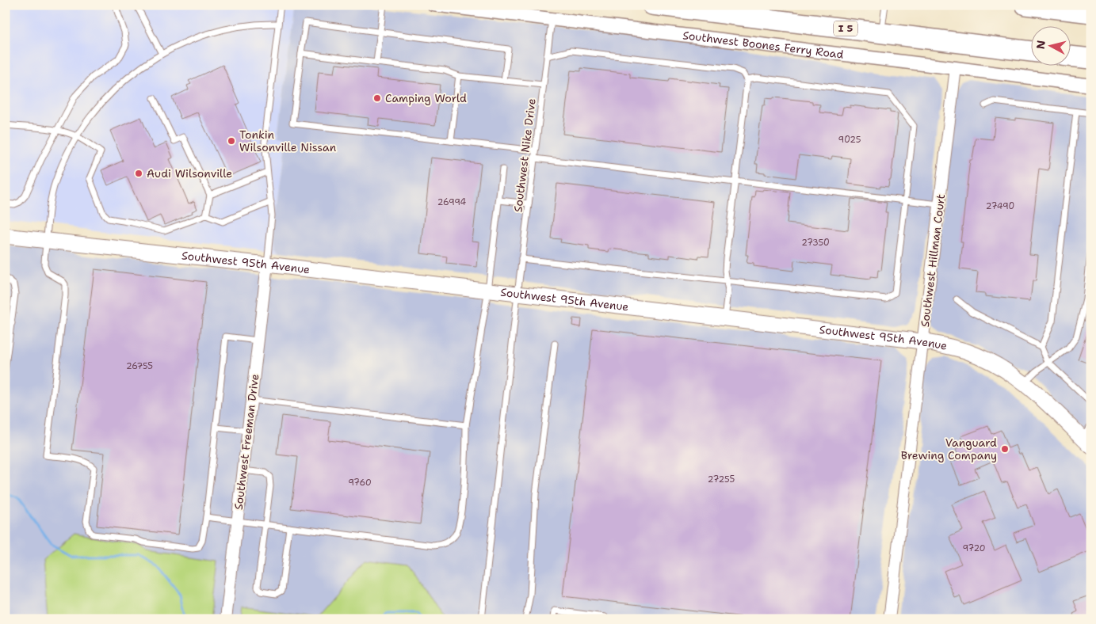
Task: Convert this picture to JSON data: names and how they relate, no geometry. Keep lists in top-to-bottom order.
{
  "streets": {
    "highway": ["I 5"],
    "main road": ["Southwest 95th Avenue"],
    "street": ["Southwest Boones Ferry Road", "Southwest Hillman Court", "Southwest Freeman Drive"],
    "lane": ["Southwest Nike Drive"]
  },
  "crossings": [
    ["Southwest Boones Ferry Road", "Southwest Nike Drive"],
    ["Southwest Boones Ferry Road", "Southwest Hillman Court"],
    ["Southwest Nike Drive", "Southwest 95th Avenue"],
    ["Southwest Hillman Court", "Southwest 95th Avenue"],
    ["Southwest 95th Avenue", "Southwest Freeman Drive"]
  ],
  "places": [
    "Camping World",
    "Tonkin Wilsonville Nissan",
    "Audi Wilsonville",
    "Vanguard Brewing Company"
  ],
  "house_numbers": [
    "9025",
    "26994",
    "27490",
    "27350",
    "26755",
    "27255",
    "9760",
    "9720"
  ],
  "north": "left"
}
